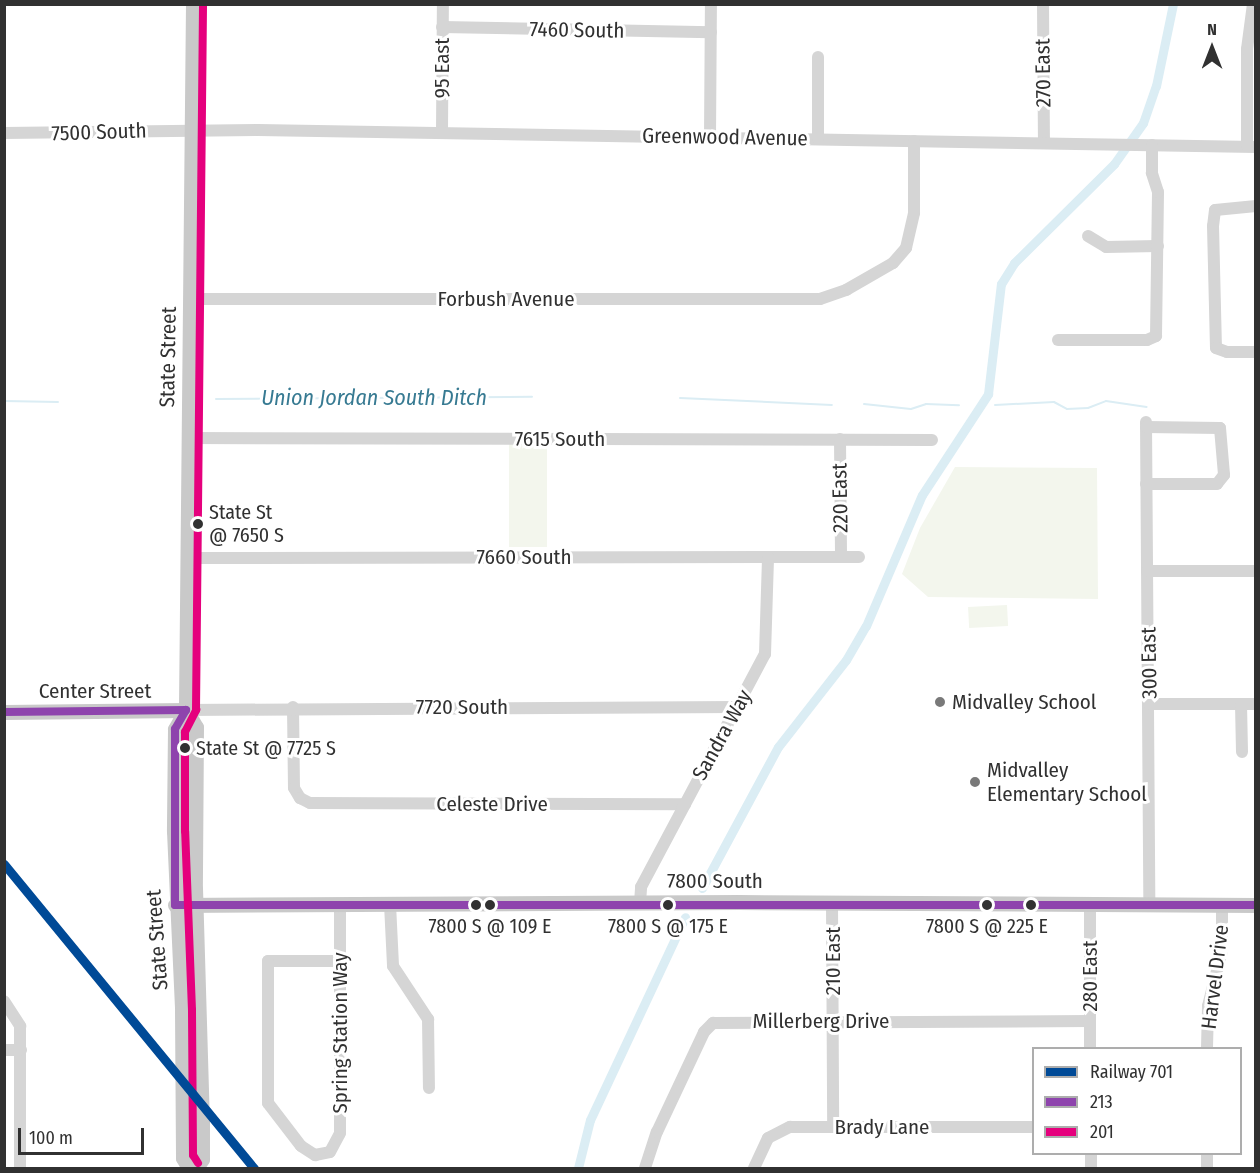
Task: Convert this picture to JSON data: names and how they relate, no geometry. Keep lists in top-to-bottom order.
{
  "streets": {
    "main road": ["State Street", "Center Street", "7800 South"],
    "street": [
      "7460 South",
      "95 East",
      "270 East",
      "7500 South",
      "Greenwood Avenue",
      "Forbush Avenue",
      "7615 South",
      "220 East",
      "7660 South",
      "300 East",
      "7720 South",
      "Sandra Way",
      "Celeste Drive",
      "210 East",
      "280 East",
      "Harvel Drive",
      "Millerberg Drive",
      "Spring Station Way",
      "Brady Lane"
    ]
  },
  "crossings": [
    ["7460 South", "95 East"],
    ["95 East", "Greenwood Avenue"],
    ["270 East", "Greenwood Avenue"],
    ["7500 South", "Greenwood Avenue"],
    ["7500 South", "State Street"],
    ["Greenwood Avenue", "Forbush Avenue"],
    ["Greenwood Avenue", "State Street"],
    ["Forbush Avenue", "State Street"],
    ["State Street", "7615 South"],
    ["State Street", "7660 South"],
    ["State Street", "Center Street"],
    ["State Street", "7720 South"],
    ["State Street", "7800 South"],
    ["7615 South", "220 East"],
    ["220 East", "7660 South"],
    ["7660 South", "Sandra Way"],
    ["300 East", "7800 South"],
    ["Center Street", "7720 South"],
    ["7720 South", "Sandra Way"],
    ["7720 South", "Celeste Drive"],
    ["Sandra Way", "Celeste Drive"],
    ["Sandra Way", "7800 South"],
    ["7800 South", "210 East"],
    ["7800 South", "280 East"],
    ["7800 South", "Harvel Drive"],
    ["7800 South", "Spring Station Way"],
    ["210 East", "Millerberg Drive"],
    ["210 East", "Brady Lane"],
    ["280 East", "Millerberg Drive"]
  ],
  "water": ["Union Jordan South Ditch"],
  "places": [
    "State St @ 7650 S",
    "Midvalley School",
    "State St @ 7725 S",
    "Midvalley Elementary School",
    "7800 S @ 109 E",
    "7800 S @ 175 E",
    "7800 S @ 225 E"
  ],
  "lines": ["transit line 201", "transit line 213", "rail line 701"],
  "legend": ["Railway 701", "213", "201"],
  "scale_bar": "100 m",
  "north": "top"
}
